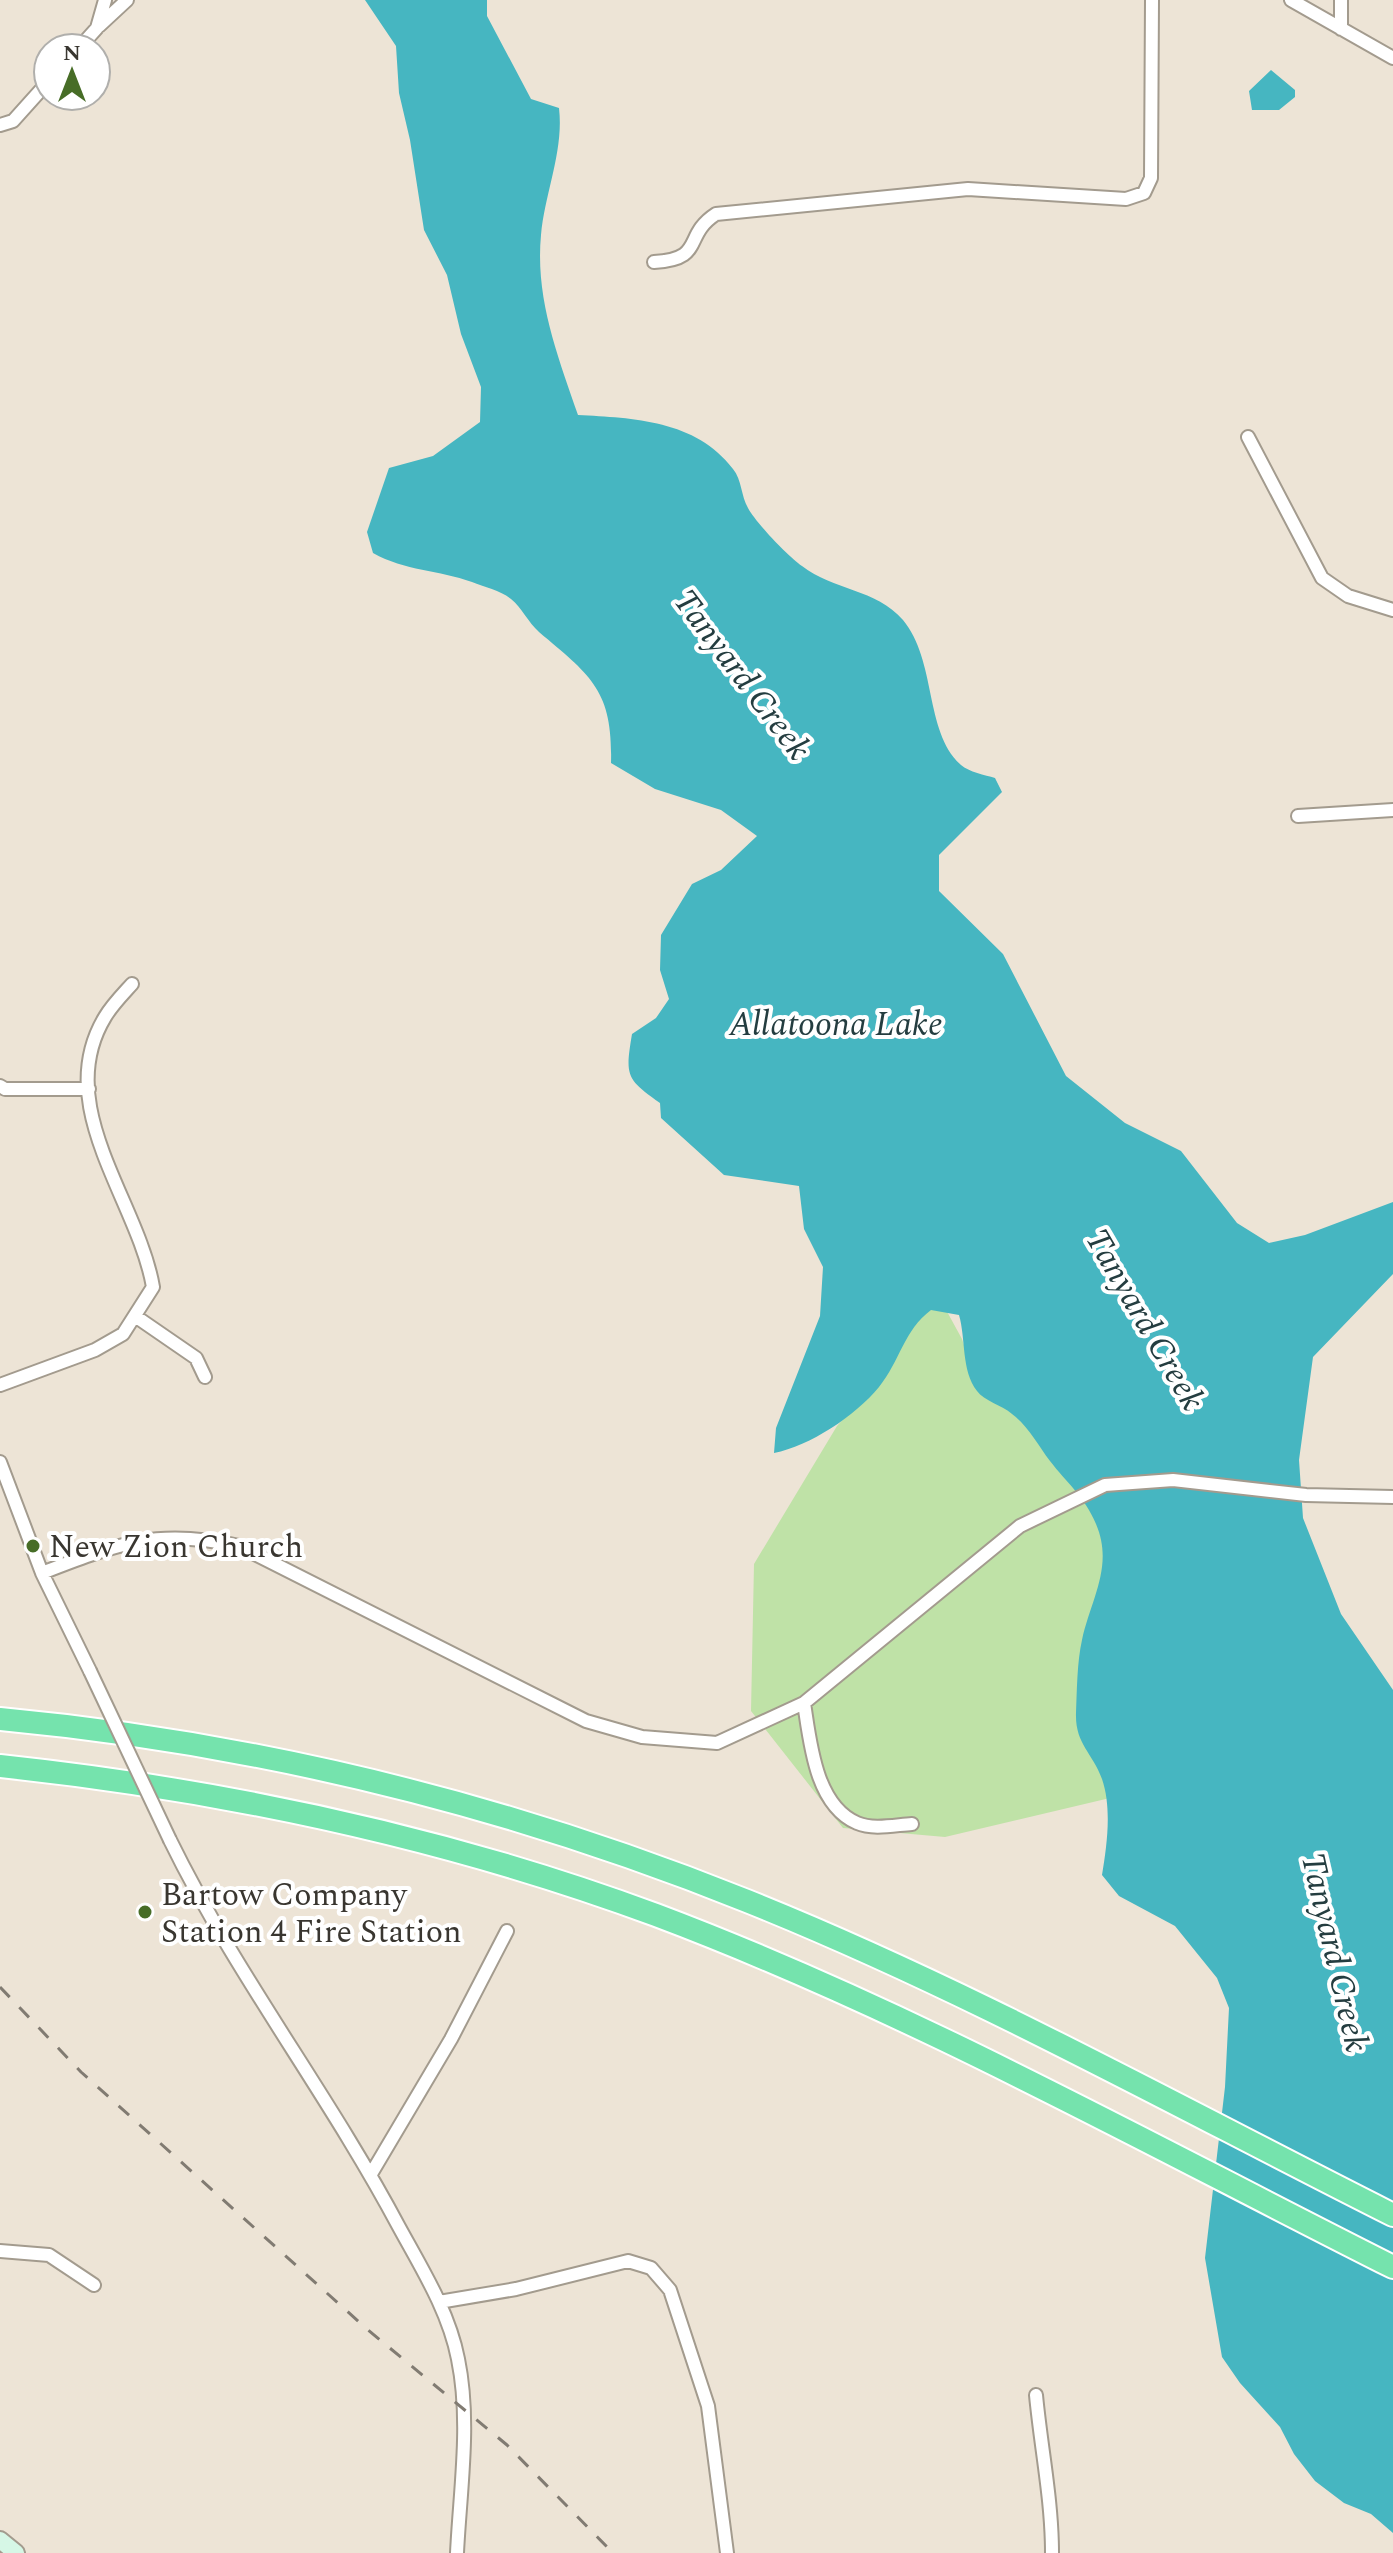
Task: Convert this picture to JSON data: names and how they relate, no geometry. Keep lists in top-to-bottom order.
{
  "water": ["Tanyard Creek", "Allatoona Lake"],
  "places": ["New Zion Church", "Bartow Company Station 4 Fire Station"],
  "north": "top"
}
